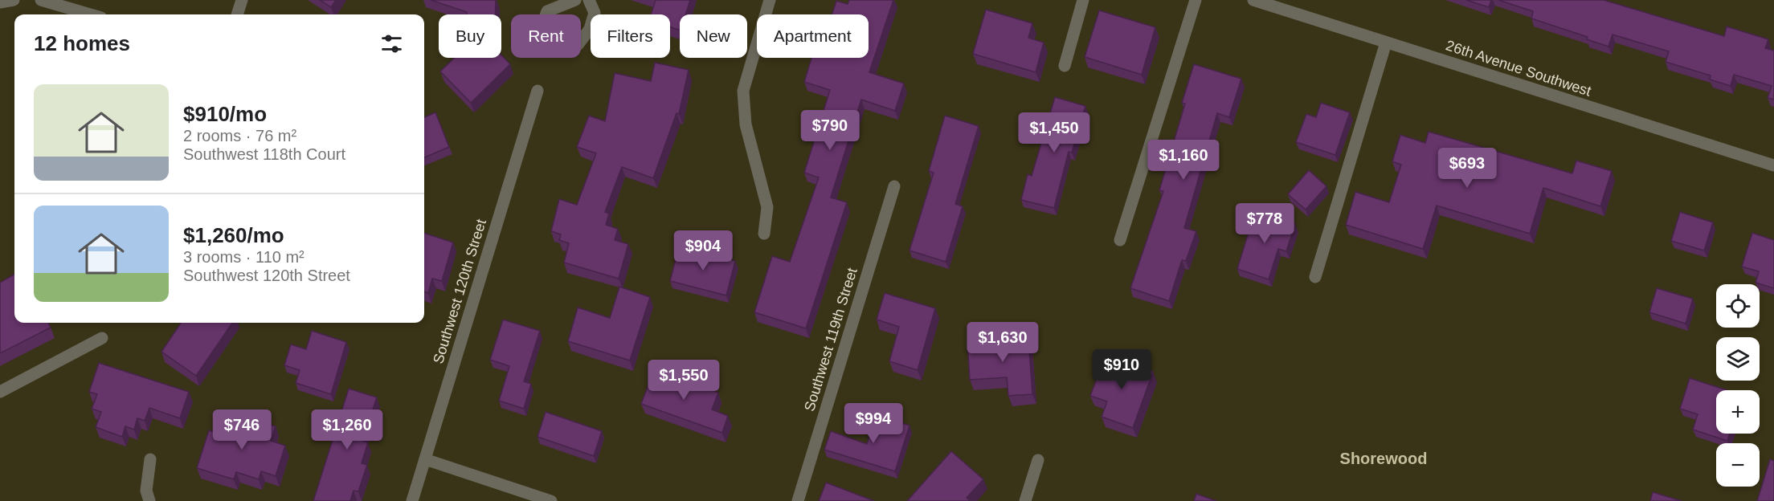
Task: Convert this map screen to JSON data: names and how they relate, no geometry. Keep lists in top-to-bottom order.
{
  "streets": {
    "street": ["26th Avenue Southwest", "Southwest 120th Street", "Southwest 119th Street"]
  },
  "districts": ["Shorewood"],
  "page": {
    "chip": [
      "Buy",
      "Rent",
      "Filters",
      "New",
      "Apartment"
    ],
    "heading": "12 homes",
    "list": [
      {
        "name": "$910/mo",
        "note": "2 rooms · 76 m² · Southwest 118th Court"
      },
      {
        "name": "$1,260/mo",
        "note": "3 rooms · 110 m² · Southwest 120th Street"
      }
    ],
    "price": [
      "$790",
      "$1,450",
      "$1,160",
      "$693",
      "$778",
      "$904",
      "$1,630",
      "$910",
      "$1,550",
      "$994",
      "$746",
      "$1,260"
    ],
    "map_buttons": ["+", "−"]
  }
}
